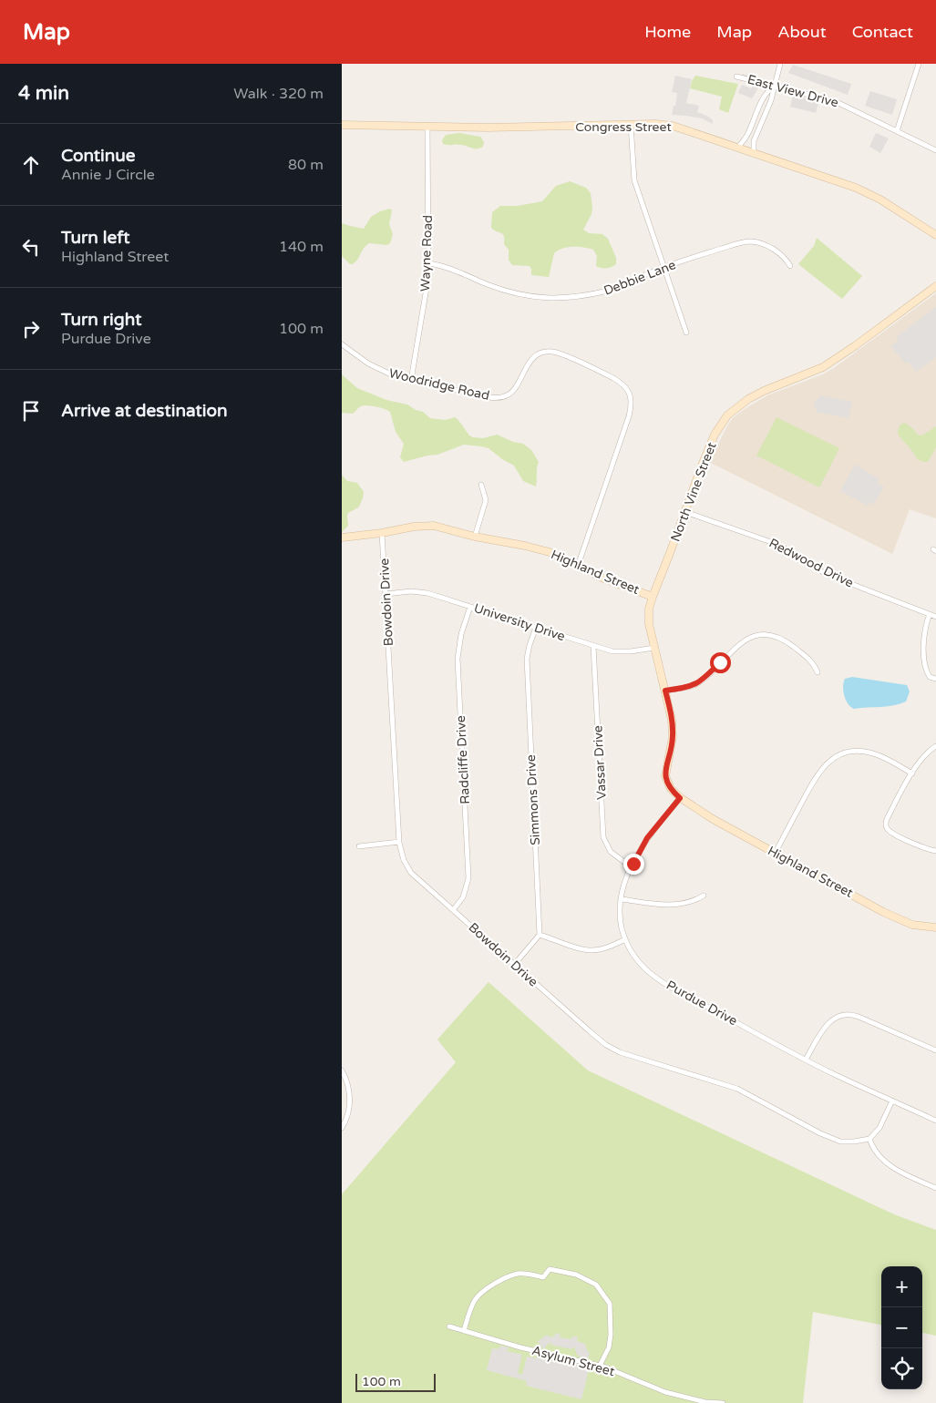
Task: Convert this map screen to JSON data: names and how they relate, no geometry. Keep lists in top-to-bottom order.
{
  "streets": {
    "street": [
      "East View Drive",
      "Congress Street",
      "Wayne Road",
      "Debbie Lane",
      "Woodridge Road",
      "North Vine Street",
      "Redwood Drive",
      "Highland Street",
      "Bowdoin Drive",
      "University Drive",
      "Radcliffe Drive",
      "Vassar Drive",
      "Simmons Drive",
      "Purdue Drive",
      "Asylum Street"
    ]
  },
  "crossings": [
    ["Congress Street", "Wayne Road"],
    ["Wayne Road", "Debbie Lane"],
    ["Wayne Road", "Woodridge Road"],
    ["Woodridge Road", "Highland Street"],
    ["North Vine Street", "Redwood Drive"],
    ["North Vine Street", "Highland Street"],
    ["Highland Street", "Bowdoin Drive"],
    ["Highland Street", "University Drive"],
    ["Highland Street", "Purdue Drive"],
    ["Bowdoin Drive", "University Drive"],
    ["Bowdoin Drive", "Radcliffe Drive"],
    ["University Drive", "Radcliffe Drive"],
    ["University Drive", "Vassar Drive"],
    ["University Drive", "Simmons Drive"],
    ["Vassar Drive", "Purdue Drive"]
  ],
  "scale_bar": "100 m",
  "page": {
    "header": "Map",
    "nav": [
      "Home",
      "Map",
      "About",
      "Contact"
    ],
    "heading": ["4 min", "Walk · 320 m"],
    "list": [
      ["Continue", "Annie J Circle", "80 m"],
      ["Turn left", "Highland Street", "140 m"],
      ["Turn right", "Purdue Drive", "100 m"],
      "Arrive at destination"
    ],
    "map_buttons": ["+", "−"],
    "scale": "100 m"
  }
}
